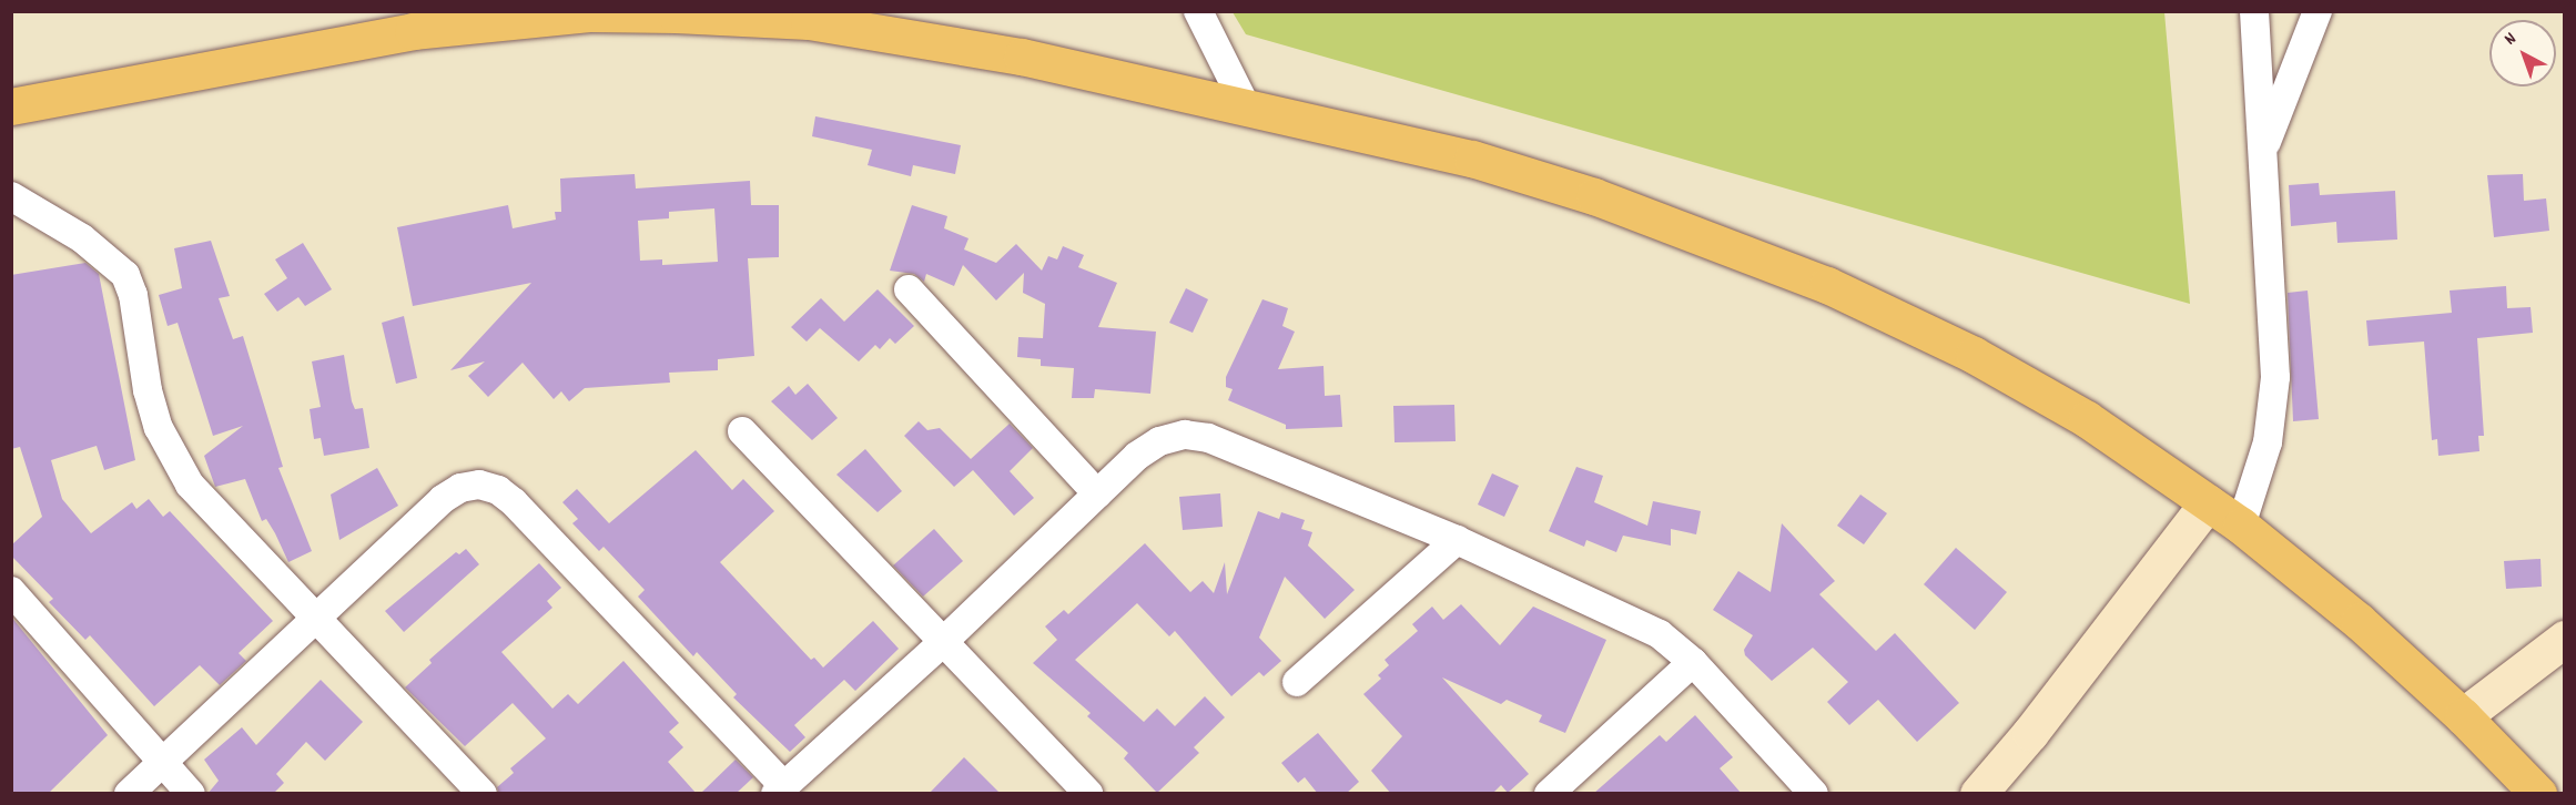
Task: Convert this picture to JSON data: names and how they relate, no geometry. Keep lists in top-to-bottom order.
{
  "north": "top left"
}
